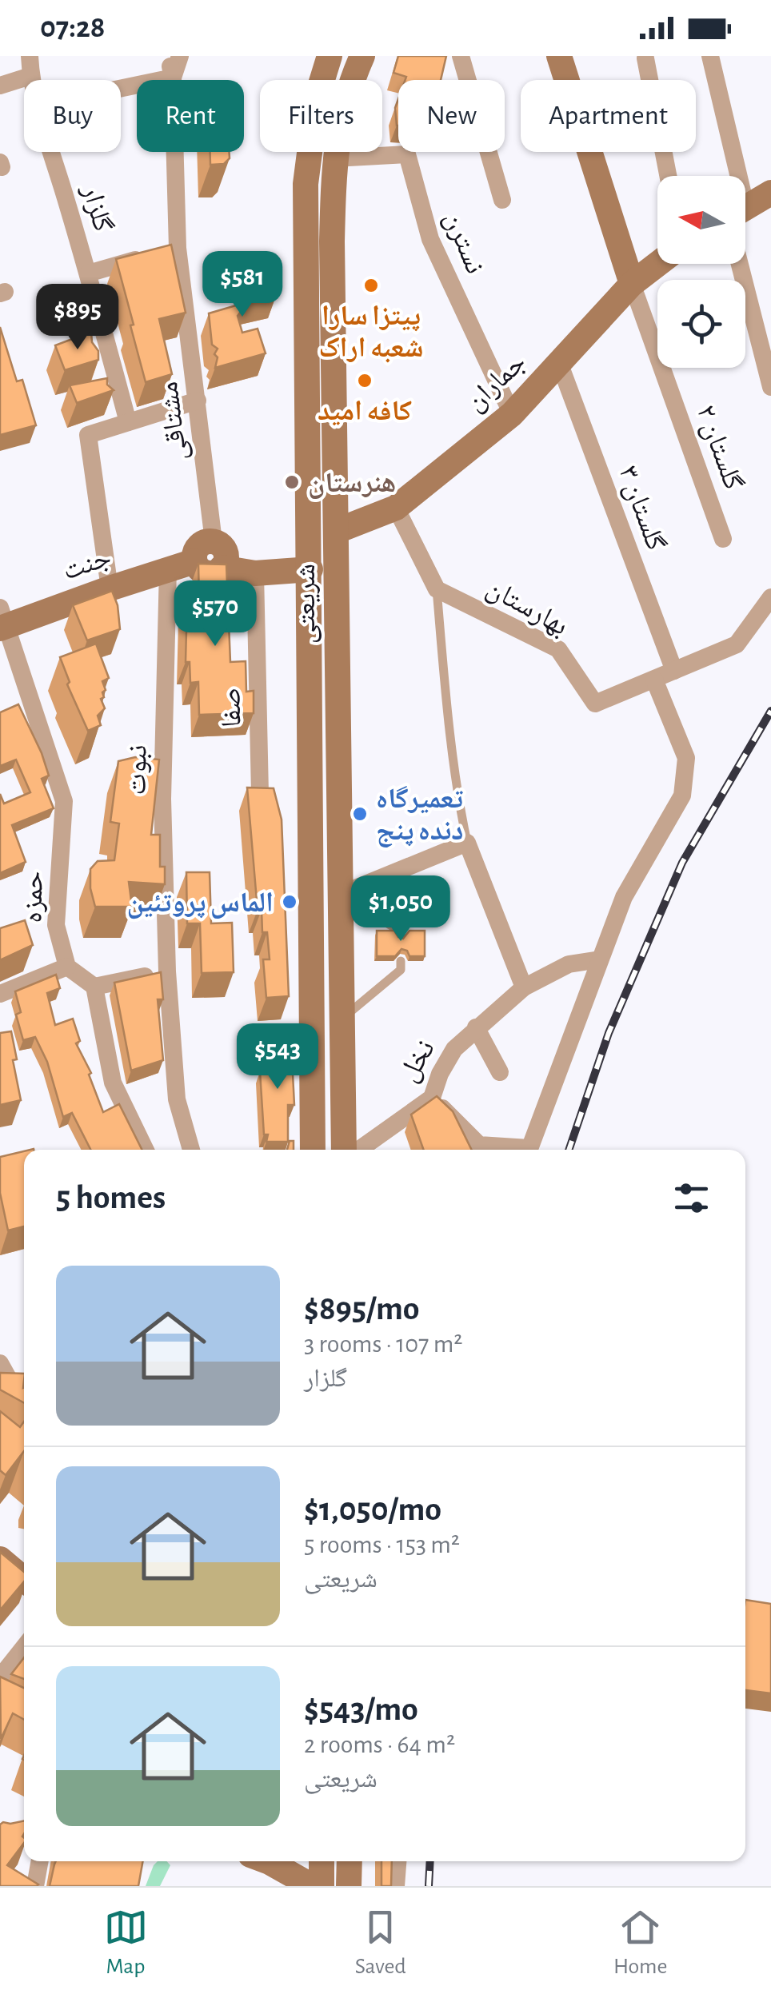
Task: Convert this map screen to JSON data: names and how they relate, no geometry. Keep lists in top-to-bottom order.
{
  "streets": {
    "main road": ["جماران", "جنت", "شریعتی"],
    "street": [
      "گلزار",
      "نسترن",
      "مشتاقی",
      "گلستان ۲",
      "گلستان ۳",
      "بهارستان",
      "صفا",
      "نبوت",
      "حمزه",
      "نخل"
    ]
  },
  "crossings": [
    ["نسترن", "جماران"],
    ["نسترن", "شریعتی"],
    ["جماران", "گلستان ۲"],
    ["جماران", "گلستان ۳"],
    ["جماران", "شریعتی"],
    ["مشتاقی", "جنت"],
    ["گلستان ۳", "بهارستان"],
    ["جنت", "نبوت"],
    ["جنت", "حمزه"]
  ],
  "places": [
    "پیتزا سارا شعبه اراک",
    "کافه امید",
    "هنرستان",
    "تعمیرگاه دنده پنج",
    "الماس پروتئین"
  ],
  "north": "left",
  "page": {
    "status": "07:28",
    "chip": [
      "Buy",
      "Rent",
      "Filters",
      "New",
      "Apartment"
    ],
    "price": [
      "$581",
      "$895",
      "$570",
      "$1,050",
      "$543"
    ],
    "heading": "5 homes",
    "list": [
      {
        "name": "$895/mo",
        "note": "3 rooms · 107 m² · گلزار"
      },
      {
        "name": "$1,050/mo",
        "note": "5 rooms · 153 m² · شریعتی"
      },
      {
        "name": "$543/mo",
        "note": "2 rooms · 64 m² · شریعتی"
      }
    ],
    "tabs": ["Map", "Saved", "Home"]
  }
}
